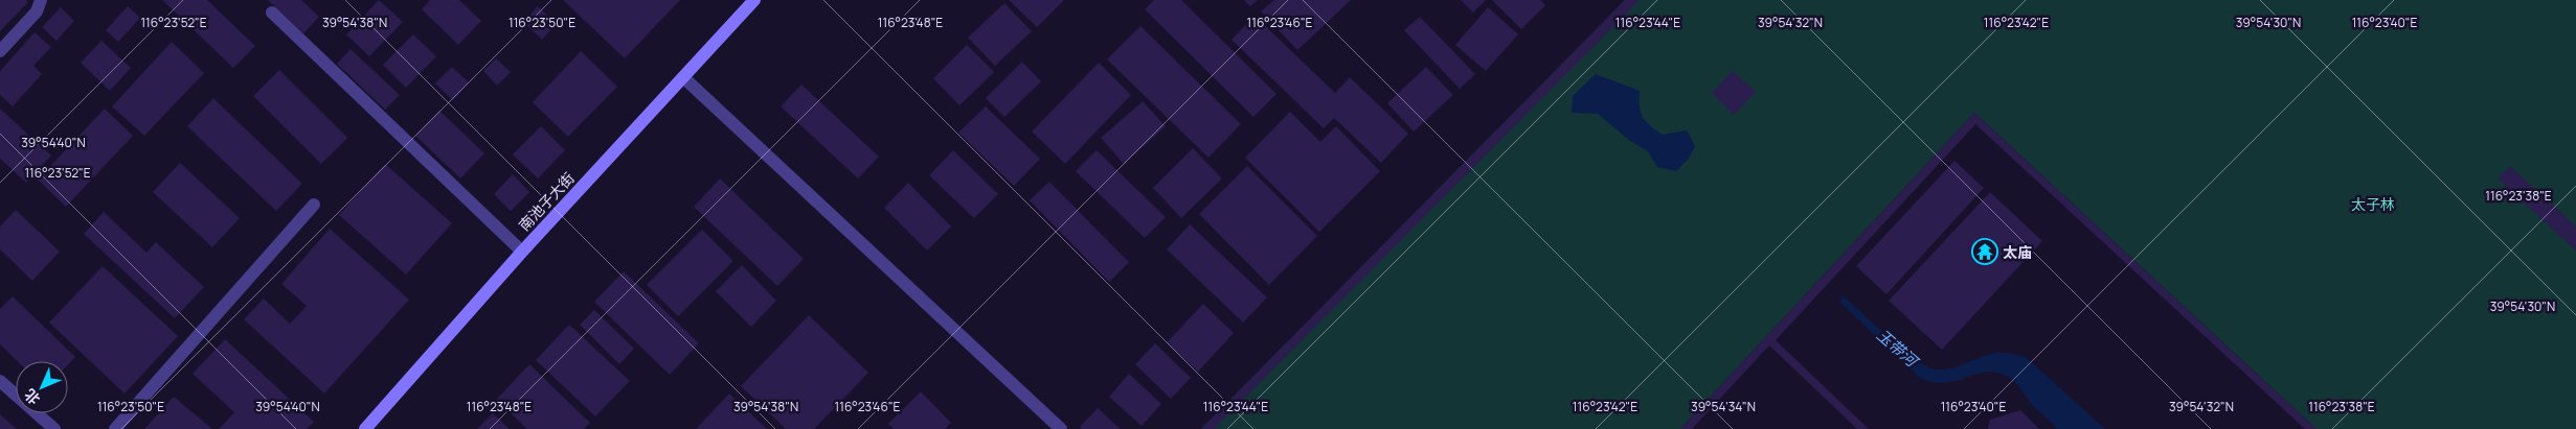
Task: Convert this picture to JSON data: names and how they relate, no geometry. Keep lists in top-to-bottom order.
{
  "streets": {
    "street": ["南池子大街"]
  },
  "water": ["玉带河"],
  "parks": ["太子林"],
  "places": {
    "temple": ["太庙"]
  },
  "north": "bottom left",
  "coordinates": [
    "116°23'52\"E",
    "39°54'38\"N",
    "116°23'50\"E",
    "116°23'48\"E",
    "116°23'46\"E",
    "116°23'44\"E",
    "39°54'32\"N",
    "116°23'42\"E",
    "39°54'30\"N",
    "116°23'40\"E",
    "39°54'40\"N",
    "116°23'38\"E",
    "39°54'34\"N"
  ]
}
